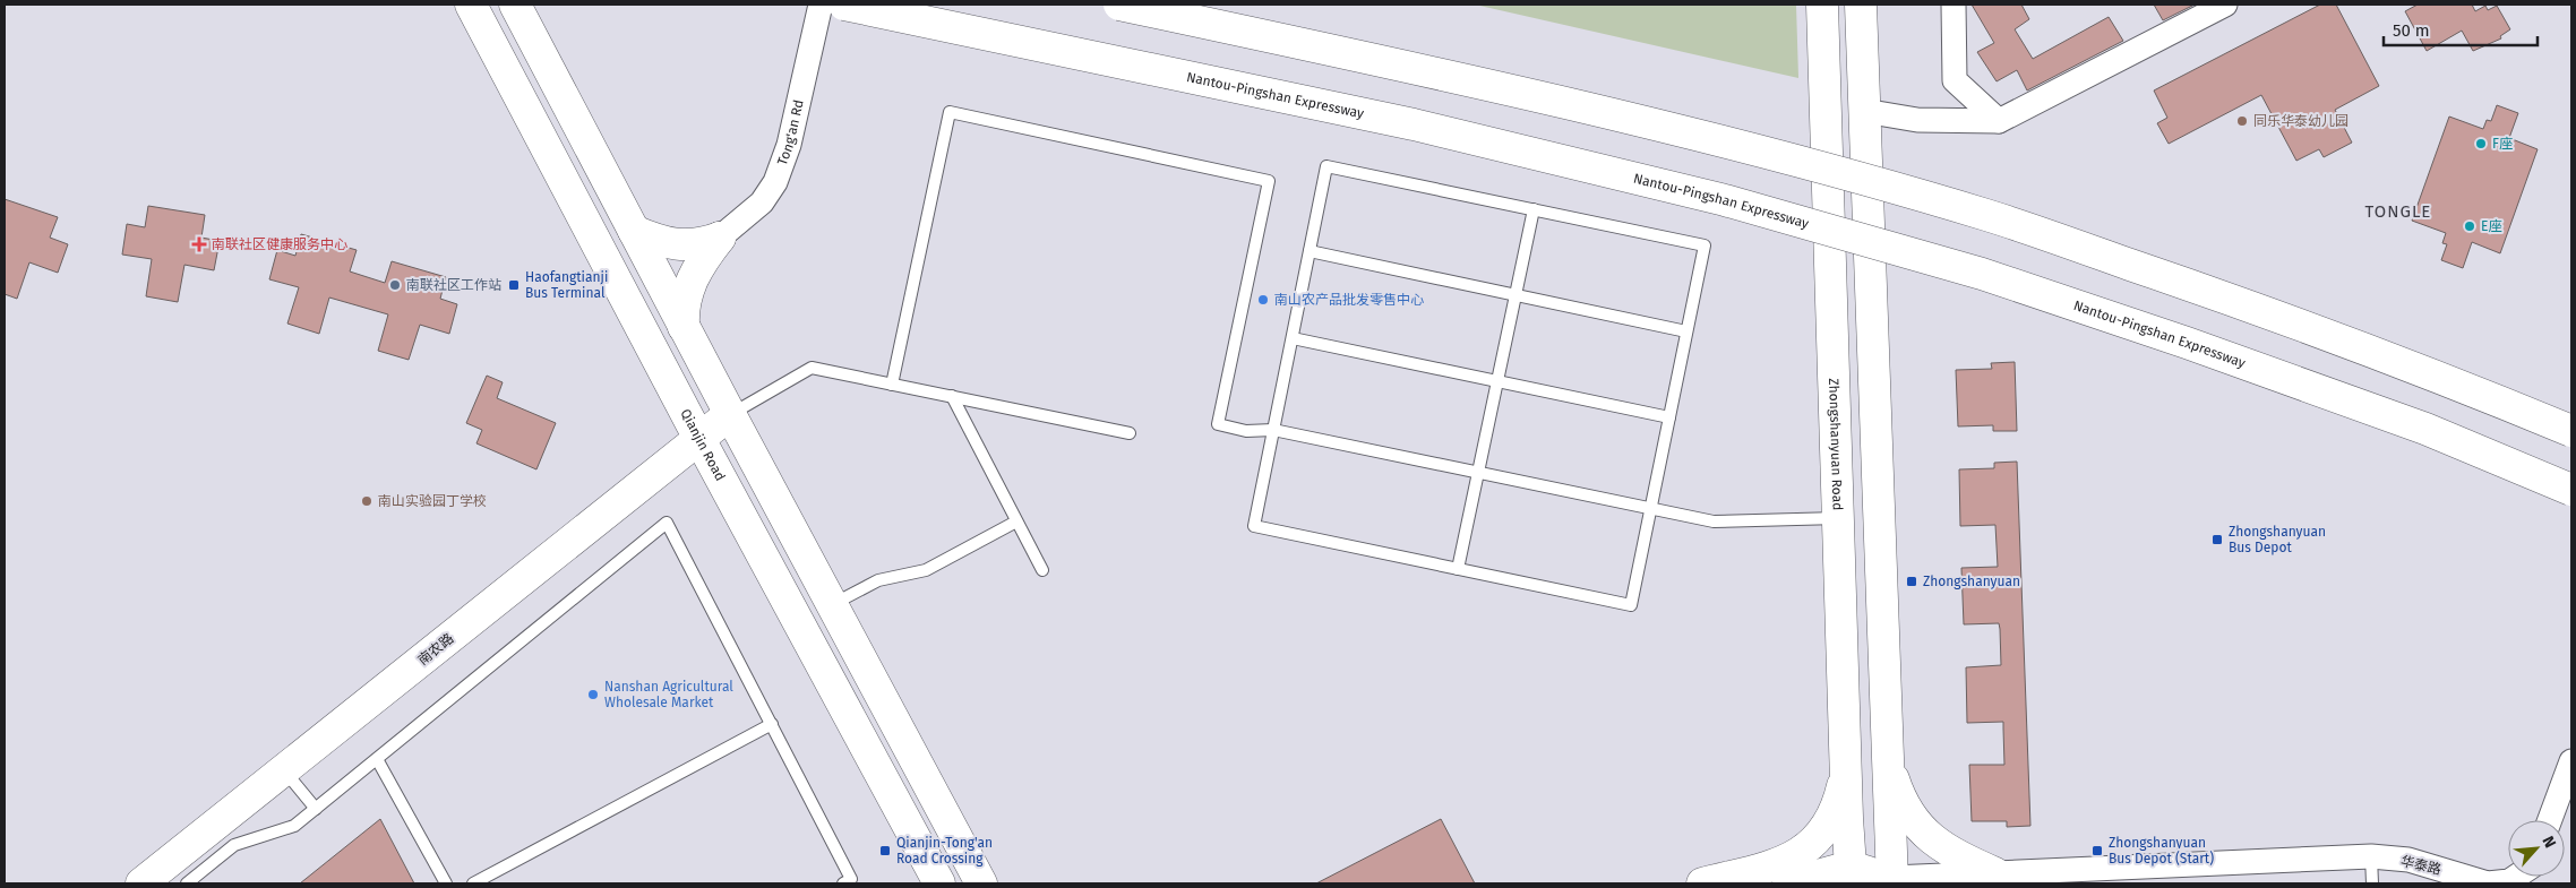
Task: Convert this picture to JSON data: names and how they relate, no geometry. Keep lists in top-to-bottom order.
{
  "streets": {
    "main road": [
      "Nantou-Pingshan Expressway",
      "Zhongshanyuan Road",
      "Qianjin Road",
      "南农路"
    ],
    "street": ["Tong'an Rd", "华泰路"]
  },
  "crossings": [
    ["Qianjin Road", "南农路"]
  ],
  "districts": ["TONGLE"],
  "places": {
    "other": [
      "同乐华泰幼儿园",
      "F座",
      "E座",
      "南联社区工作站",
      "南山农产品批发零售中心",
      "南山实验园丁学校",
      "Nanshan Agricultural Wholesale Market"
    ],
    "health": ["南联社区健康服务中心"],
    "transit": [
      "Haofangtianji Bus Terminal",
      "Zhongshanyuan Bus Depot",
      "Zhongshanyuan",
      "Qianjin-Tong'an Road Crossing",
      "Zhongshanyuan Bus Depot (Start)"
    ]
  },
  "scale_bar": "50 m",
  "north": "top right"
}
